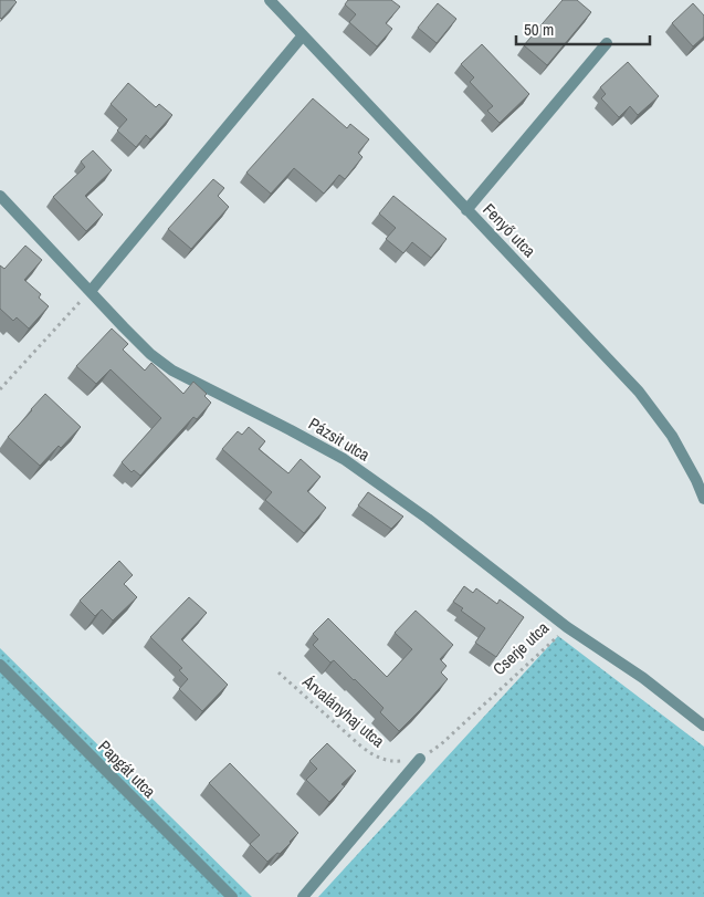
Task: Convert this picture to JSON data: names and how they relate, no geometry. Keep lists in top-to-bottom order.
{
  "streets": {
    "street": [
      "Fenyő utca",
      "Pázsit utca",
      "Cserje utca",
      "Papgát utca"
    ],
    "path": ["Árvalányhaj utca"]
  },
  "crossings": [
    ["Pázsit utca", "Cserje utca"],
    ["Cserje utca", "Árvalányhaj utca"]
  ],
  "scale_bar": "50 m"
}
